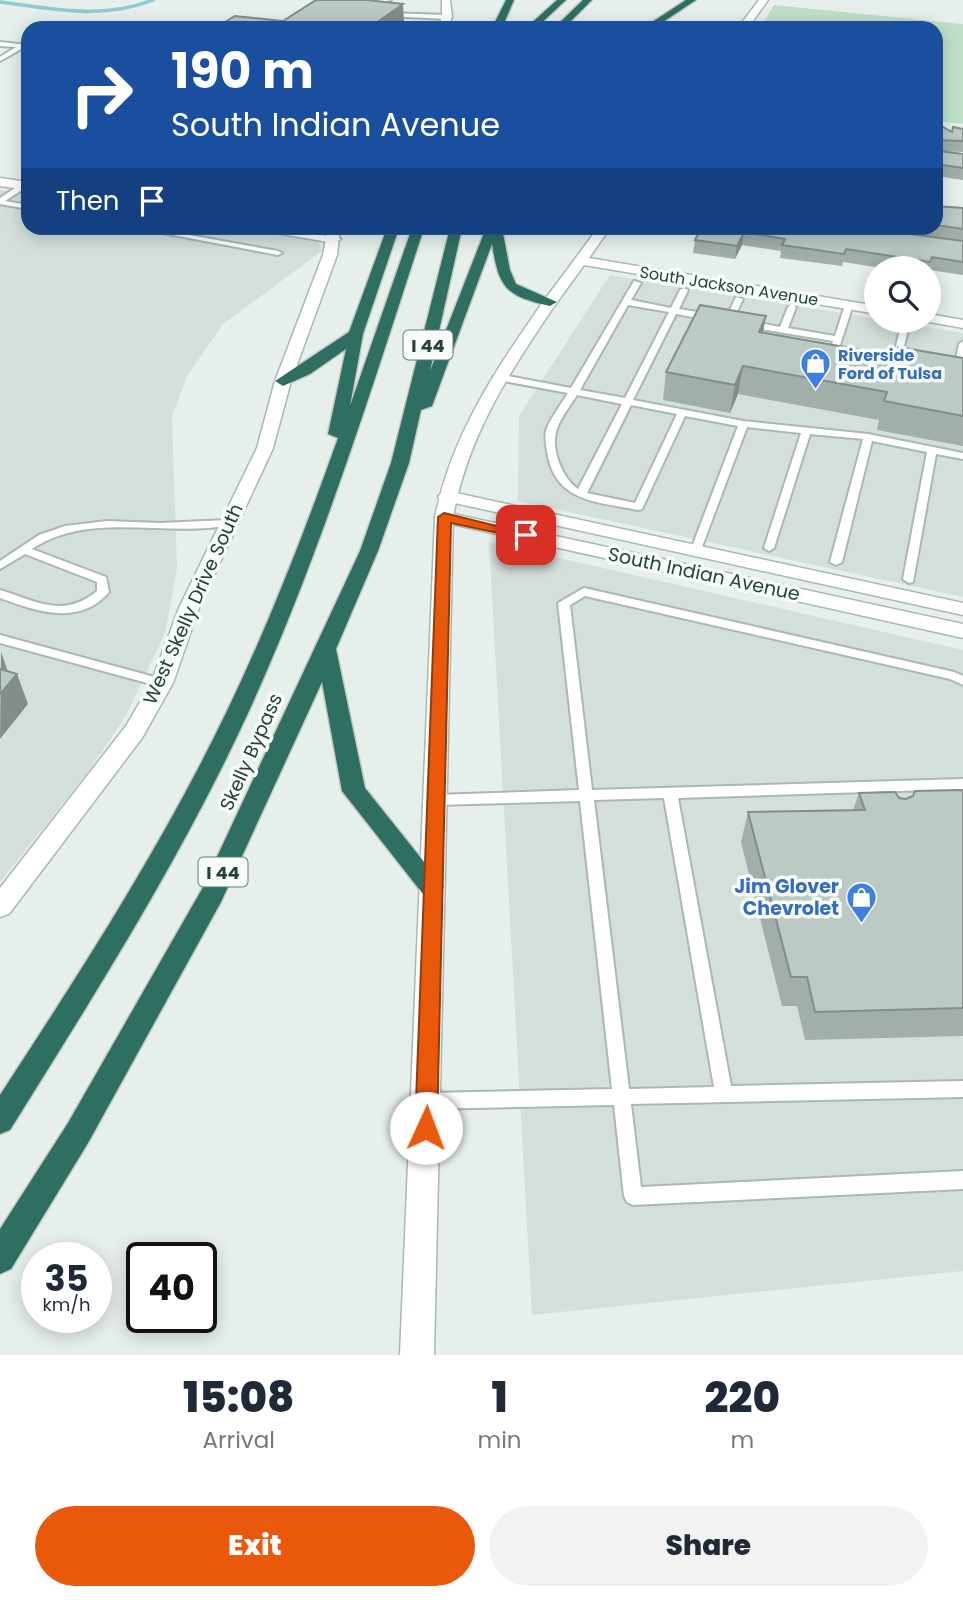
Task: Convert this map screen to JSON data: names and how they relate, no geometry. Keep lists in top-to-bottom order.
{
  "streets": {
    "highway": ["I 44", "Skelly Bypass"],
    "street": ["South Jackson Avenue", "South Indian Avenue", "West Skelly Drive South"]
  },
  "places": {
    "shop": ["Riverside Ford of Tulsa", "Jim Glover Chevrolet"]
  },
  "page": {
    "turn": ["190 m", "South Indian Avenue"],
    "then": "Then",
    "speed": "35 km/h",
    "limit": "40",
    "eta": [
      "15:08",
      "Arrival",
      "1",
      "min",
      "220",
      "m"
    ],
    "buttons": ["Exit", "Share"]
  }
}
